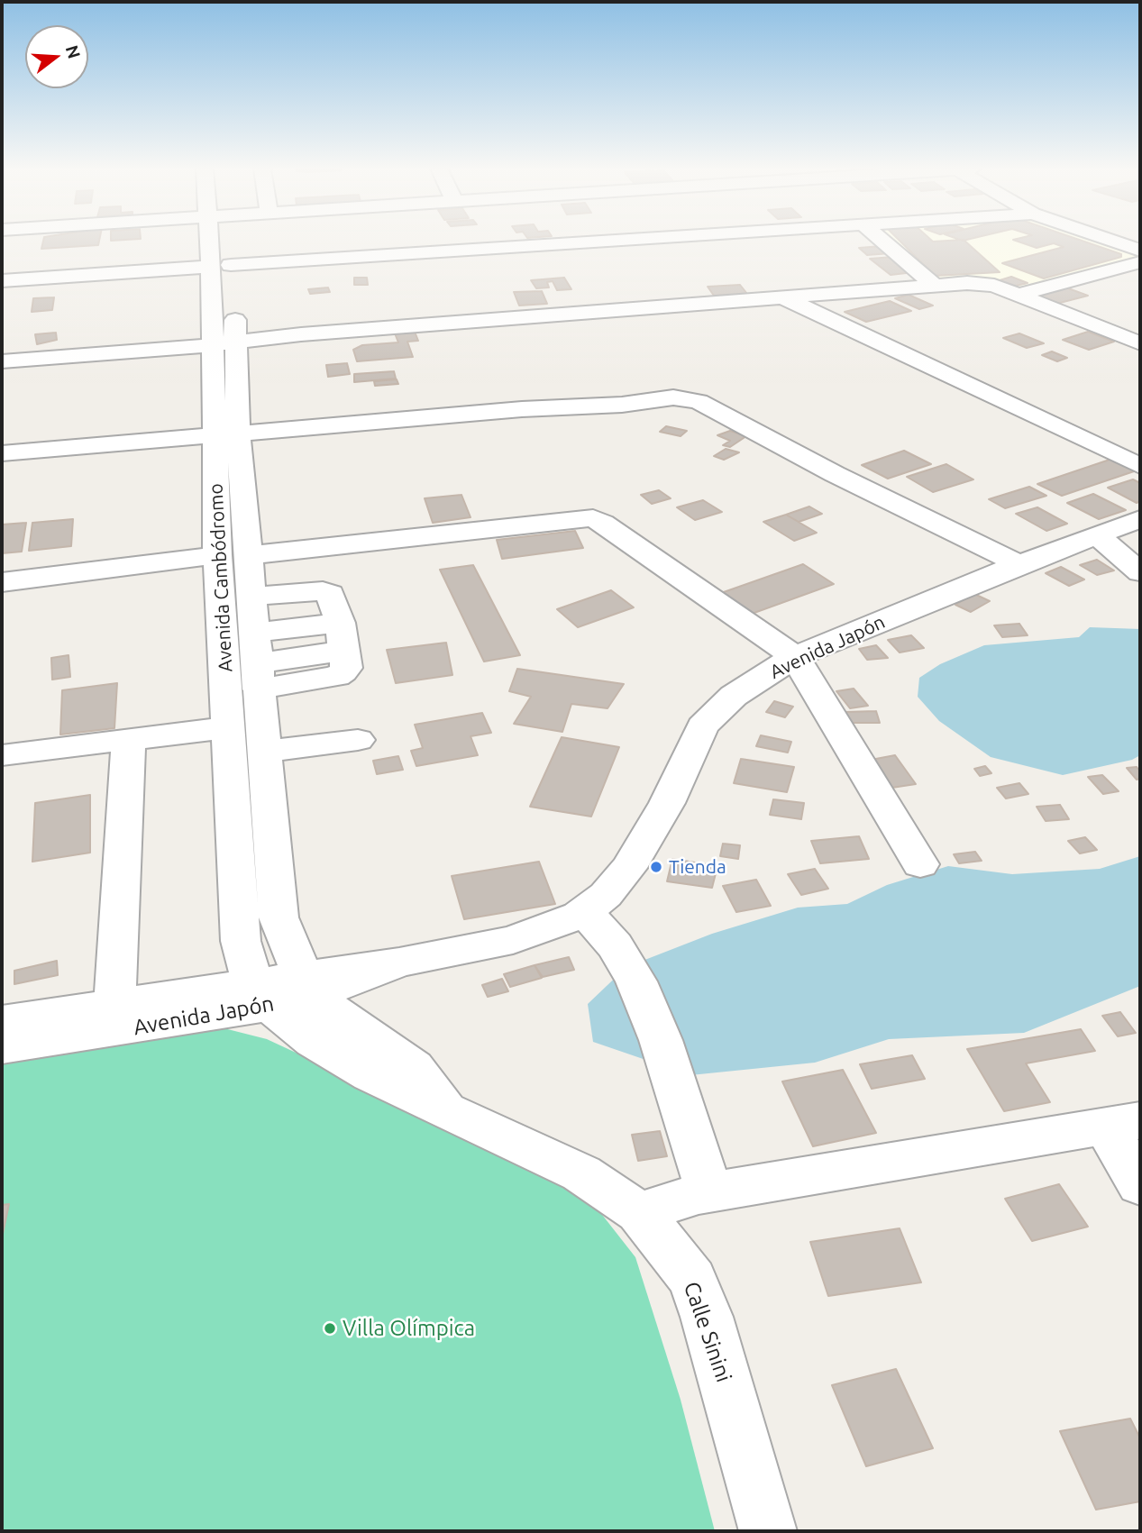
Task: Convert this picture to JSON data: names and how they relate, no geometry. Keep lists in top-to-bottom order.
{
  "streets": {
    "street": ["Avenida Cambódromo", "Avenida Japón", "Calle Sinini"]
  },
  "crossings": [
    ["Avenida Cambódromo", "Avenida Japón"],
    ["Avenida Cambódromo", "Calle Sinini"],
    ["Avenida Japón", "Calle Sinini"]
  ],
  "places": ["Tienda", "Villa Olímpica"],
  "north": "right"
}
